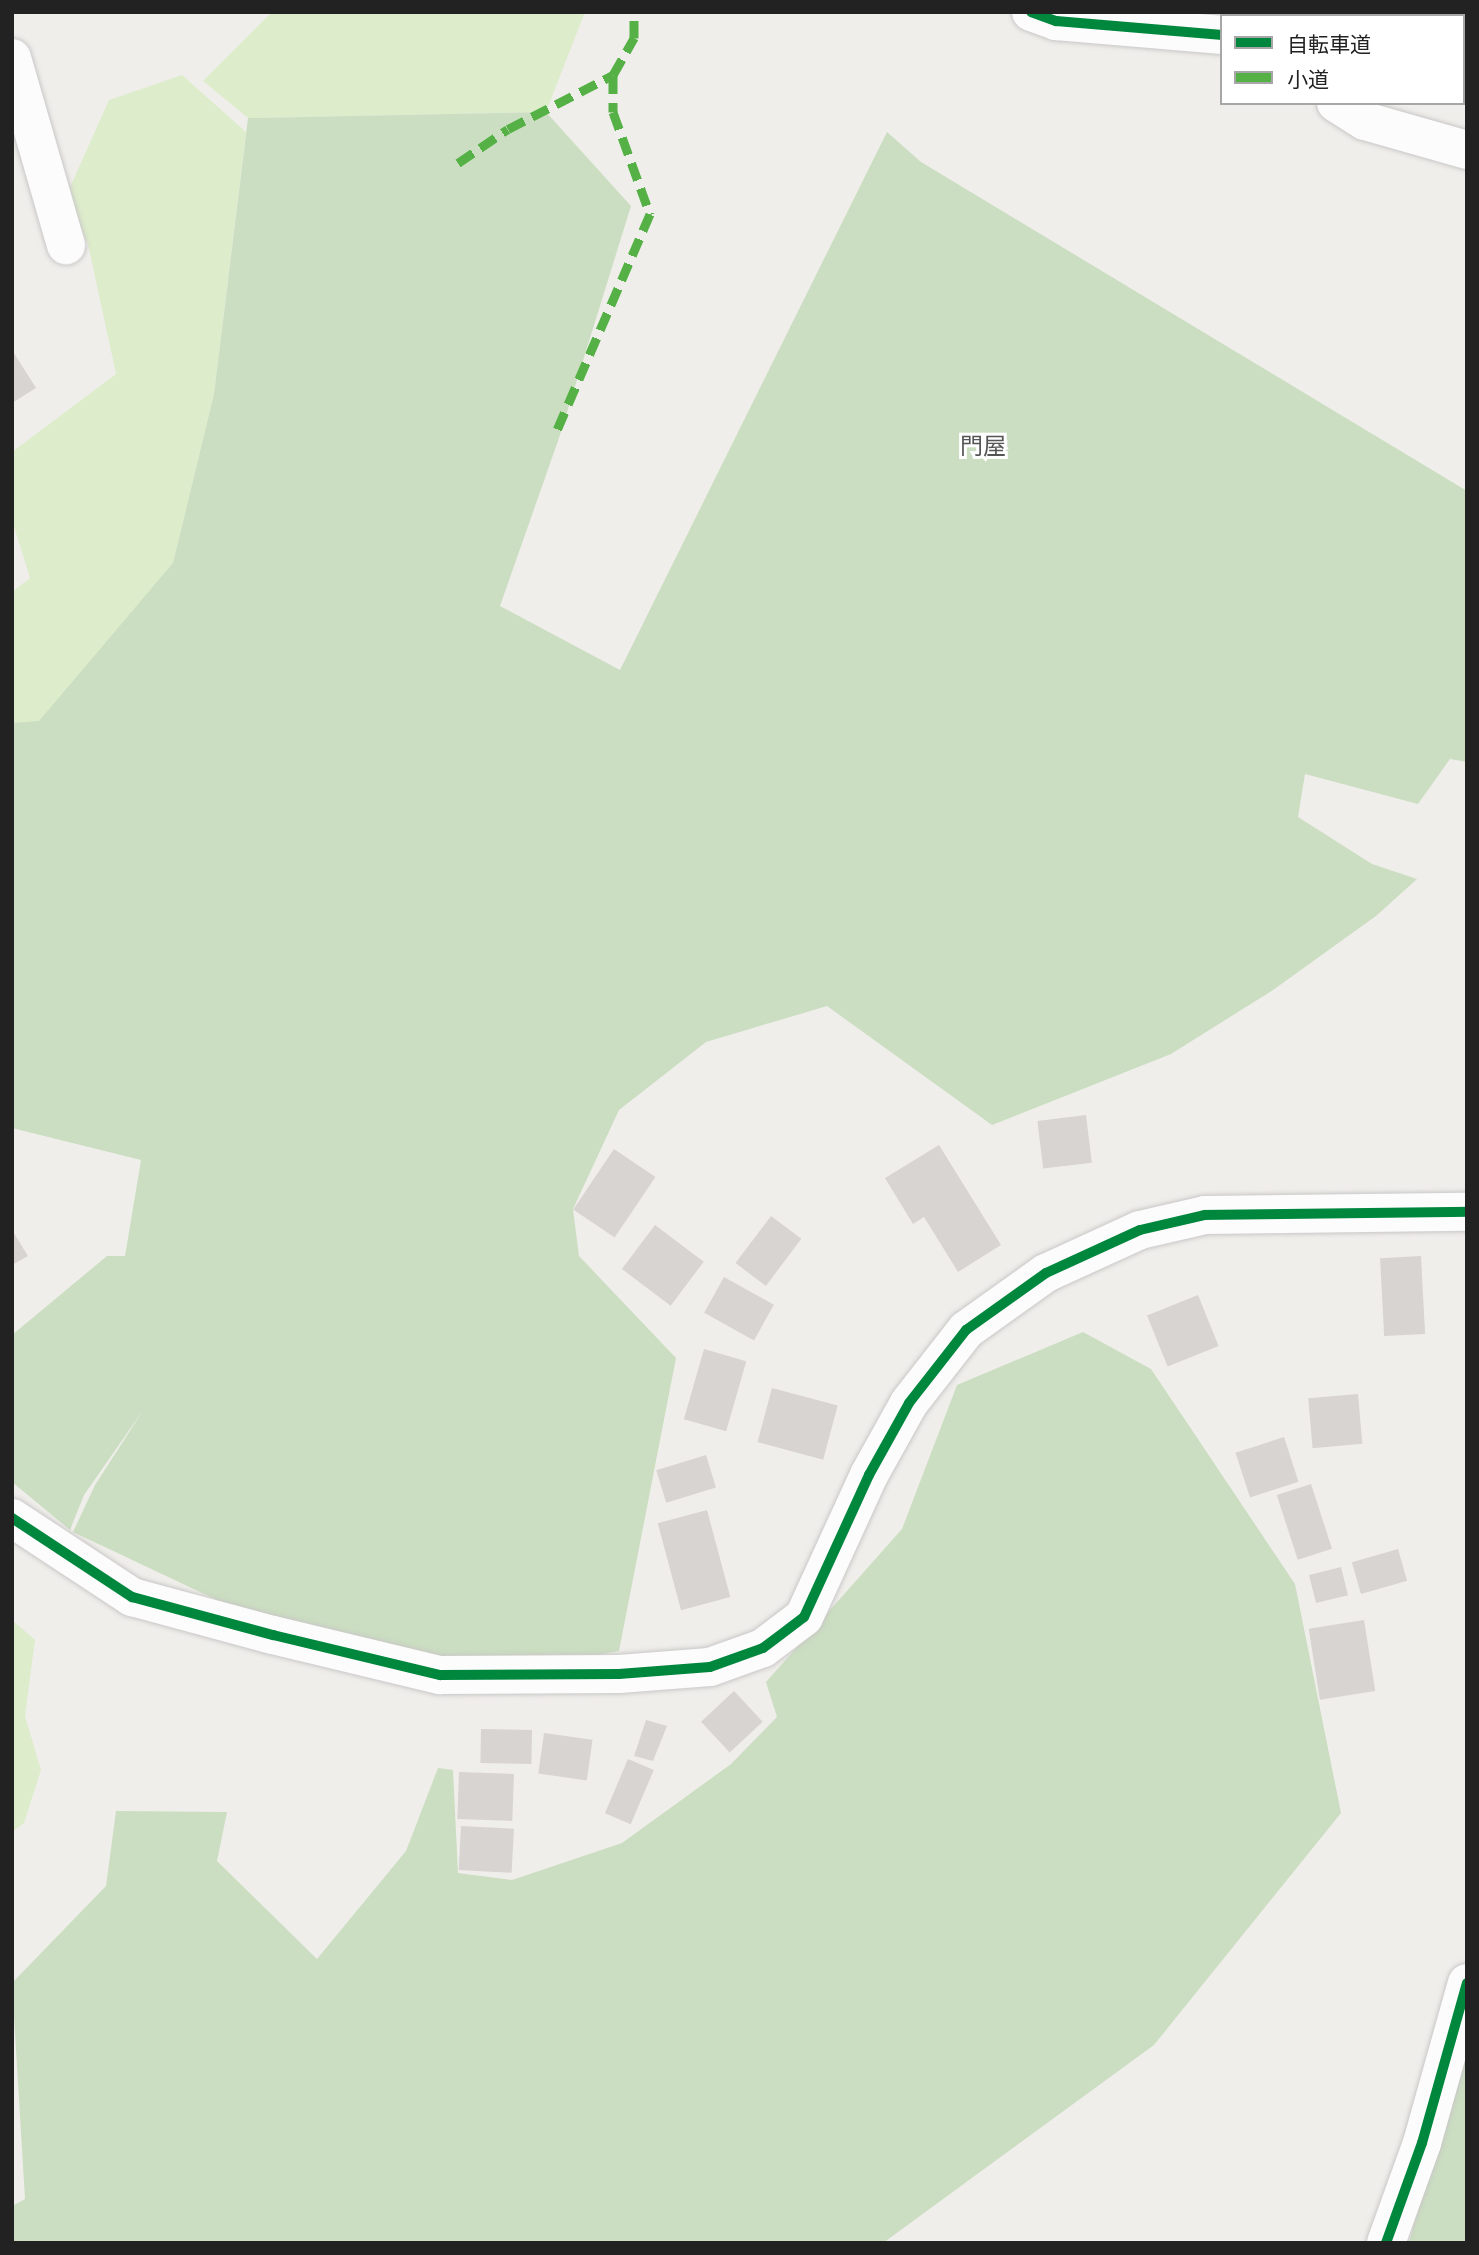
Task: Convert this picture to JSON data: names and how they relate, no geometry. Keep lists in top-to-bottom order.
{
  "districts": ["門屋"],
  "legend": ["自転車道", "小道"]
}
